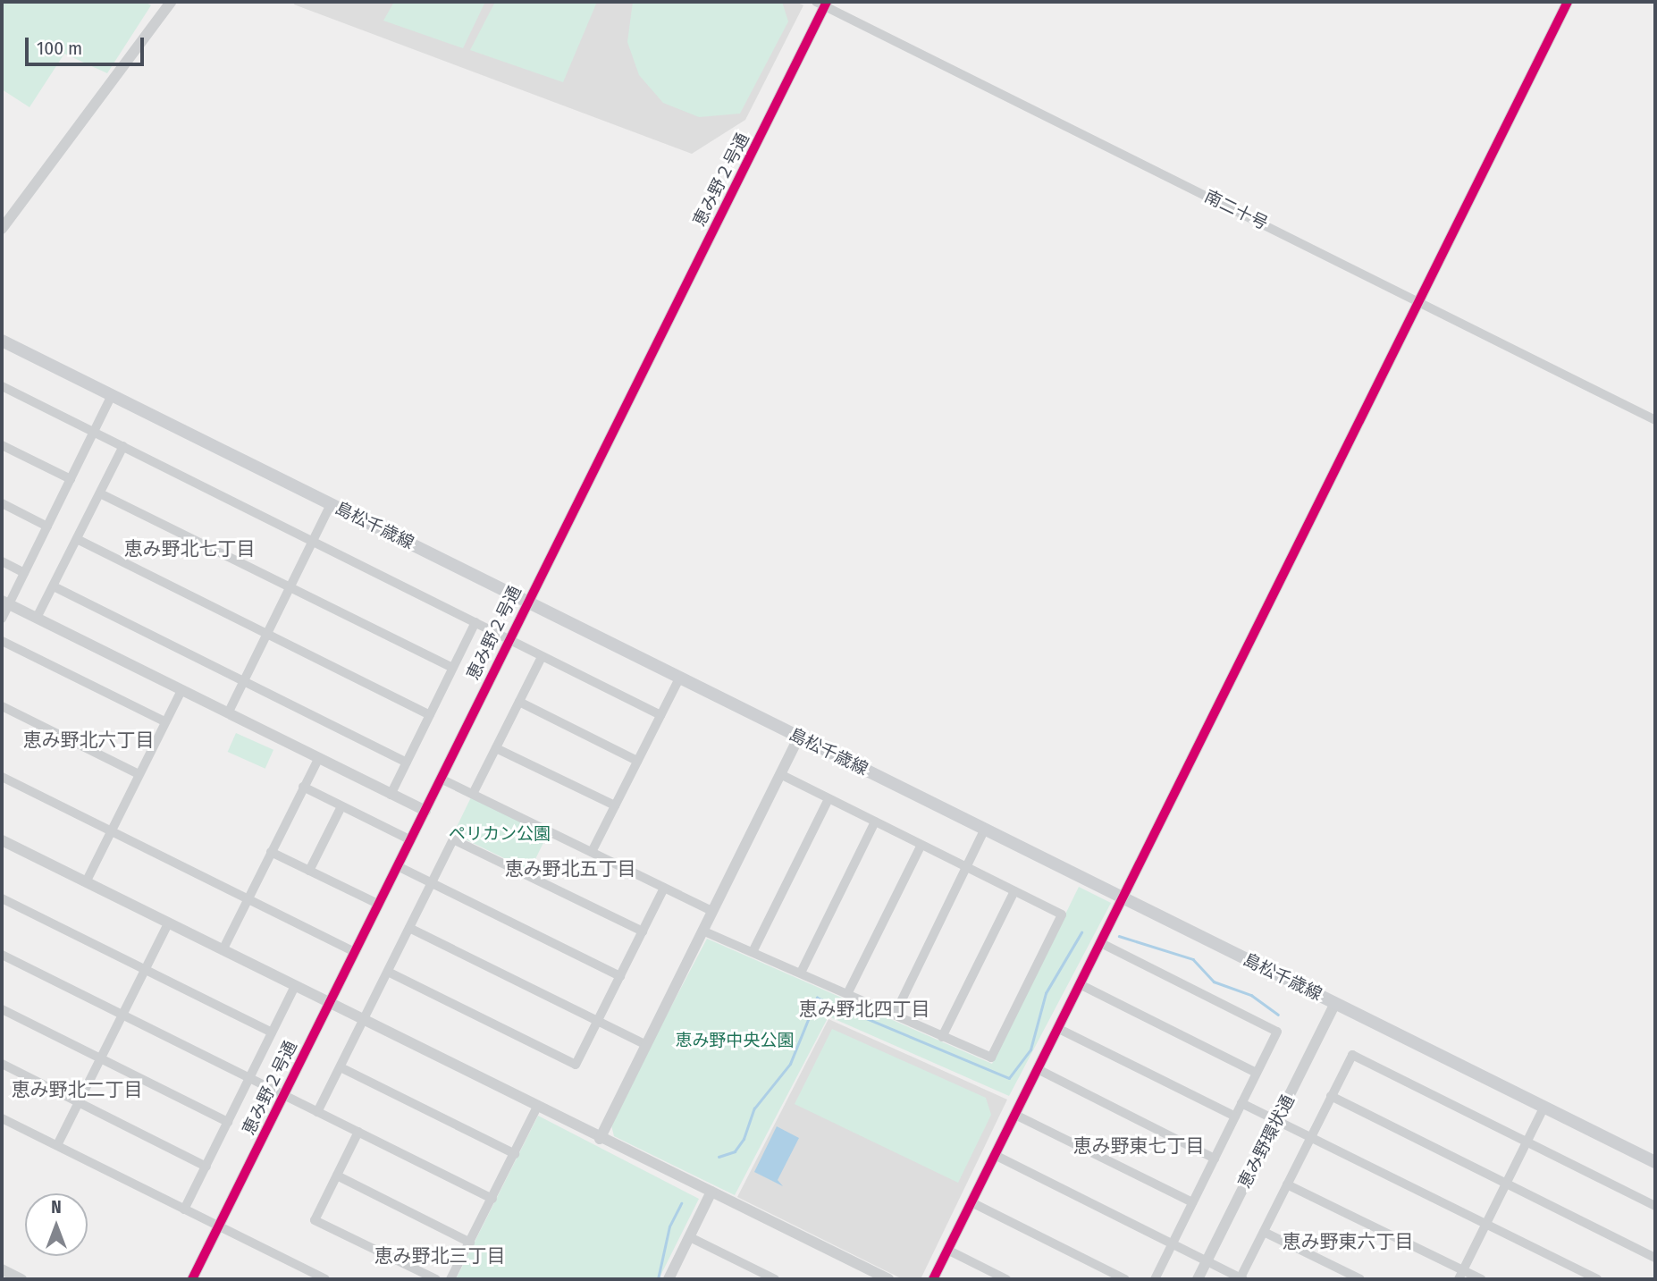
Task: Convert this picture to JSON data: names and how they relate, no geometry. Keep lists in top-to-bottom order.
{
  "streets": {
    "main road": ["島松千歳線"],
    "street": ["恵み野２号通", "南二十号", "恵み野環状通"]
  },
  "crossings": [
    ["恵み野２号通", "南二十号"],
    ["恵み野２号通", "島松千歳線"],
    ["島松千歳線", "恵み野環状通"]
  ],
  "districts": [
    "恵み野北七丁目",
    "恵み野北六丁目",
    "恵み野北五丁目",
    "恵み野北四丁目",
    "恵み野北二丁目",
    "恵み野東七丁目",
    "恵み野東六丁目",
    "恵み野北三丁目"
  ],
  "parks": ["ペリカン公園", "恵み野中央公園"],
  "scale_bar": "100 m",
  "north": "top"
}
